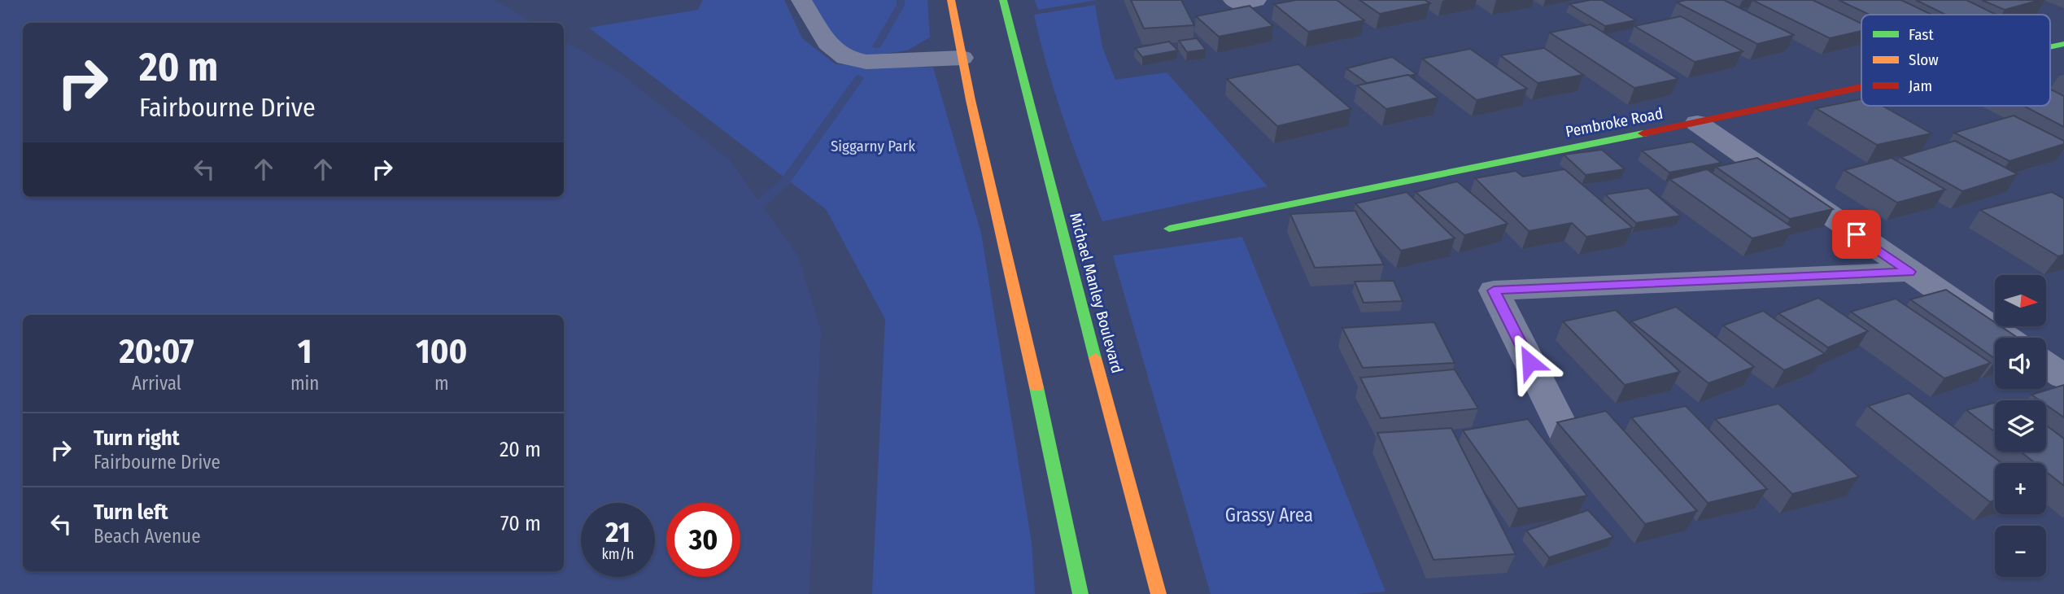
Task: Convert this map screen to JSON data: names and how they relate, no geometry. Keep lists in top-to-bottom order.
{
  "streets": {
    "main road": ["Pembroke Road", "Michael Manley Boulevard"]
  },
  "parks": ["Siggarny Park", "Grassy Area"],
  "legend": ["Fast", "Slow", "Jam"],
  "north": "right",
  "page": {
    "turn": ["20 m", "Fairbourne Drive"],
    "map_buttons": ["+", "−"],
    "eta": [
      "20:07",
      "Arrival",
      "1",
      "min",
      "100",
      "m"
    ],
    "list": [
      {
        "name": "Turn right",
        "note": "Fairbourne Drive",
        "value": "20 m"
      },
      {
        "name": "Turn left",
        "note": "Beach Avenue",
        "value": "70 m"
      }
    ],
    "speed": "21 km/h",
    "limit": "30"
  }
}
